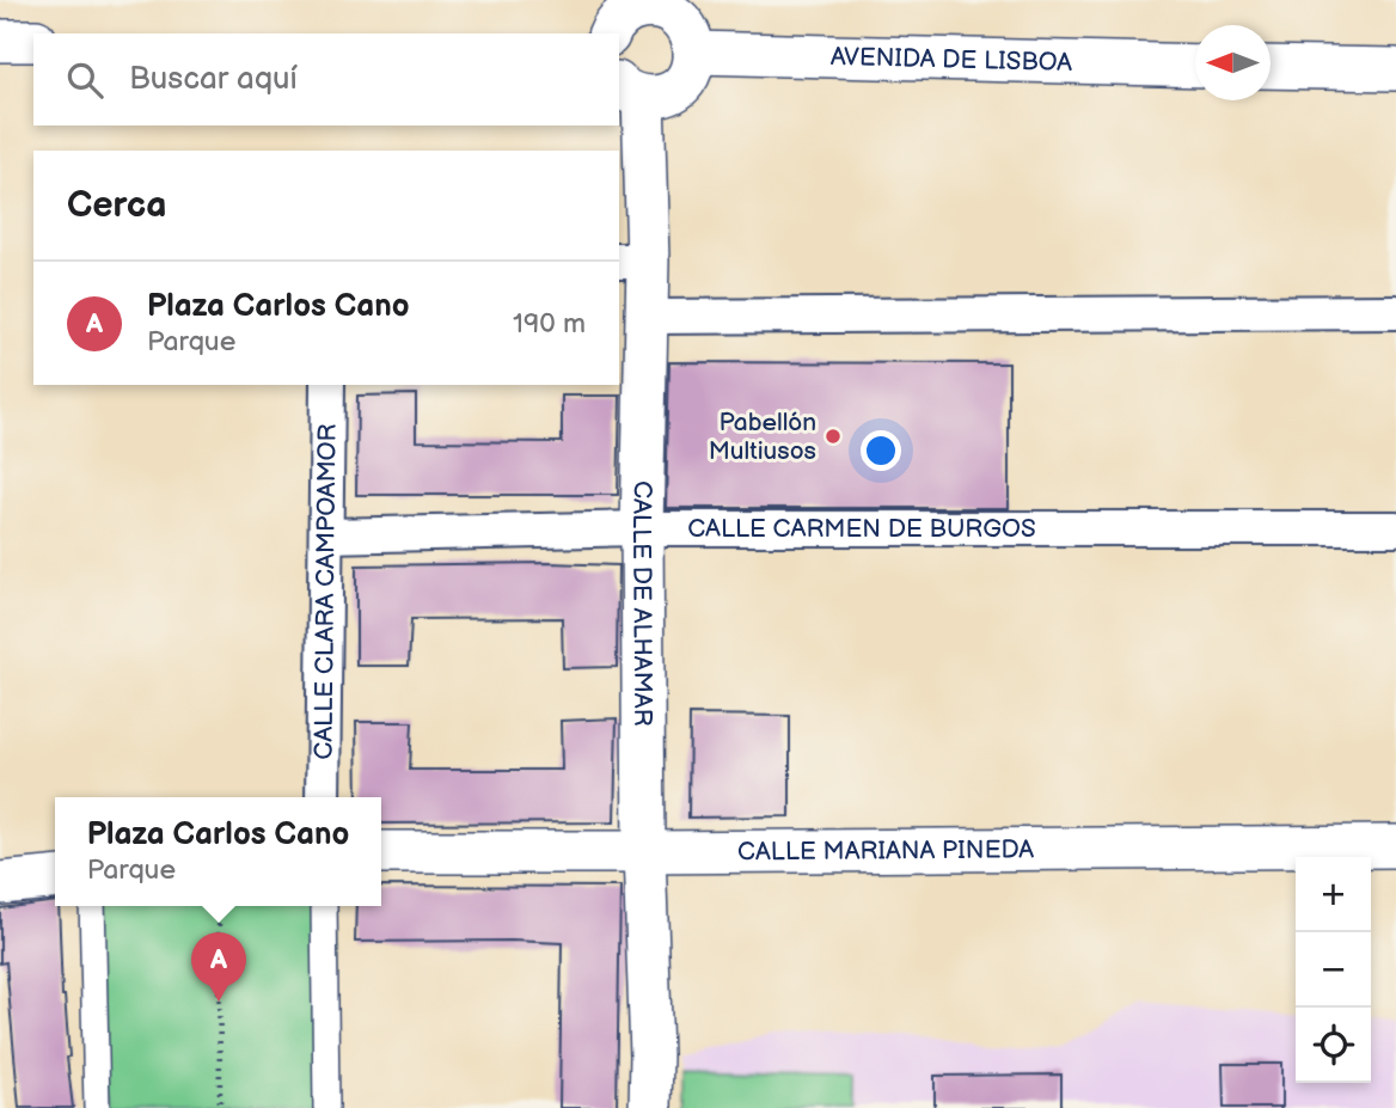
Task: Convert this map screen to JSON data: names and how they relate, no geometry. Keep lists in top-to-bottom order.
{
  "streets": {
    "street": [
      "AVENIDA DE LISBOA",
      "CALLE CARMEN DE BURGOS",
      "CALLE CLARA CAMPOAMOR",
      "CALLE DE ALHAMAR",
      "CALLE MARIANA PINEDA"
    ]
  },
  "crossings": [
    ["CALLE CARMEN DE BURGOS", "CALLE CLARA CAMPOAMOR"],
    ["CALLE CARMEN DE BURGOS", "CALLE DE ALHAMAR"],
    ["CALLE DE ALHAMAR", "CALLE MARIANA PINEDA"]
  ],
  "places": ["Pabellón Multiusos"],
  "north": "left",
  "page": {
    "search": "Buscar aquí",
    "heading": "Cerca",
    "list": [
      {
        "mark": "A",
        "name": "Plaza Carlos Cano",
        "note": "Parque",
        "value": "190 m"
      }
    ],
    "popup": ["Plaza Carlos Cano", "Parque"],
    "map_buttons": ["+", "−"],
    "pins": "A"
  }
}
